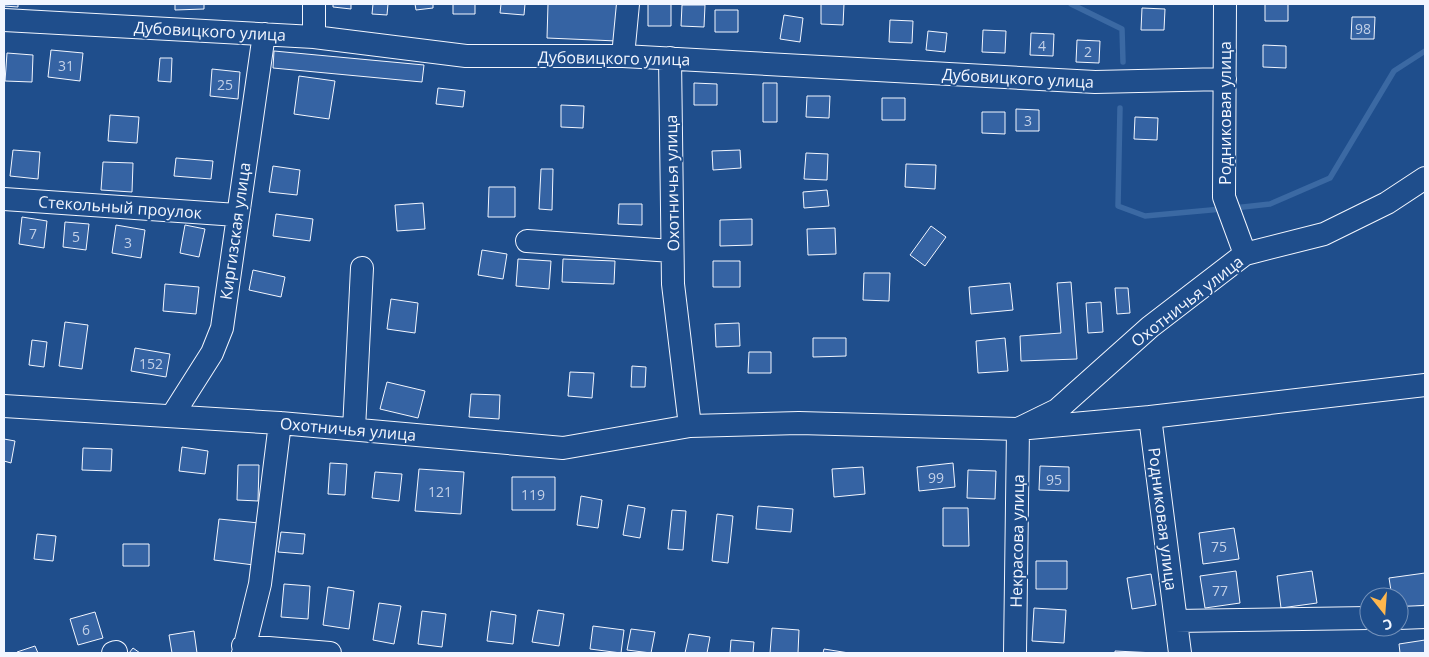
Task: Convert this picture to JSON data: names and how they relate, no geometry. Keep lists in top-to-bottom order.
{
  "streets": {
    "street": [
      "Дубовицкого улица",
      "Родниковая улица",
      "Охотничья улица",
      "Стекольный проулок",
      "Киргизская улица",
      "Некрасова улица"
    ]
  },
  "crossings": [
    ["Дубовицкого улица", "Родниковая улица"],
    ["Дубовицкого улица", "Охотничья улица"],
    ["Дубовицкого улица", "Киргизская улица"],
    ["Родниковая улица", "Охотничья улица"],
    ["Охотничья улица", "Киргизская улица"],
    ["Охотничья улица", "Некрасова улица"],
    ["Стекольный проулок", "Киргизская улица"]
  ],
  "house_numbers": [
    "98",
    "4",
    "2",
    "31",
    "25",
    "3",
    "7",
    "5",
    "3",
    "152",
    "99",
    "95",
    "121",
    "119",
    "75",
    "77",
    "6"
  ],
  "north": "bottom"
}
